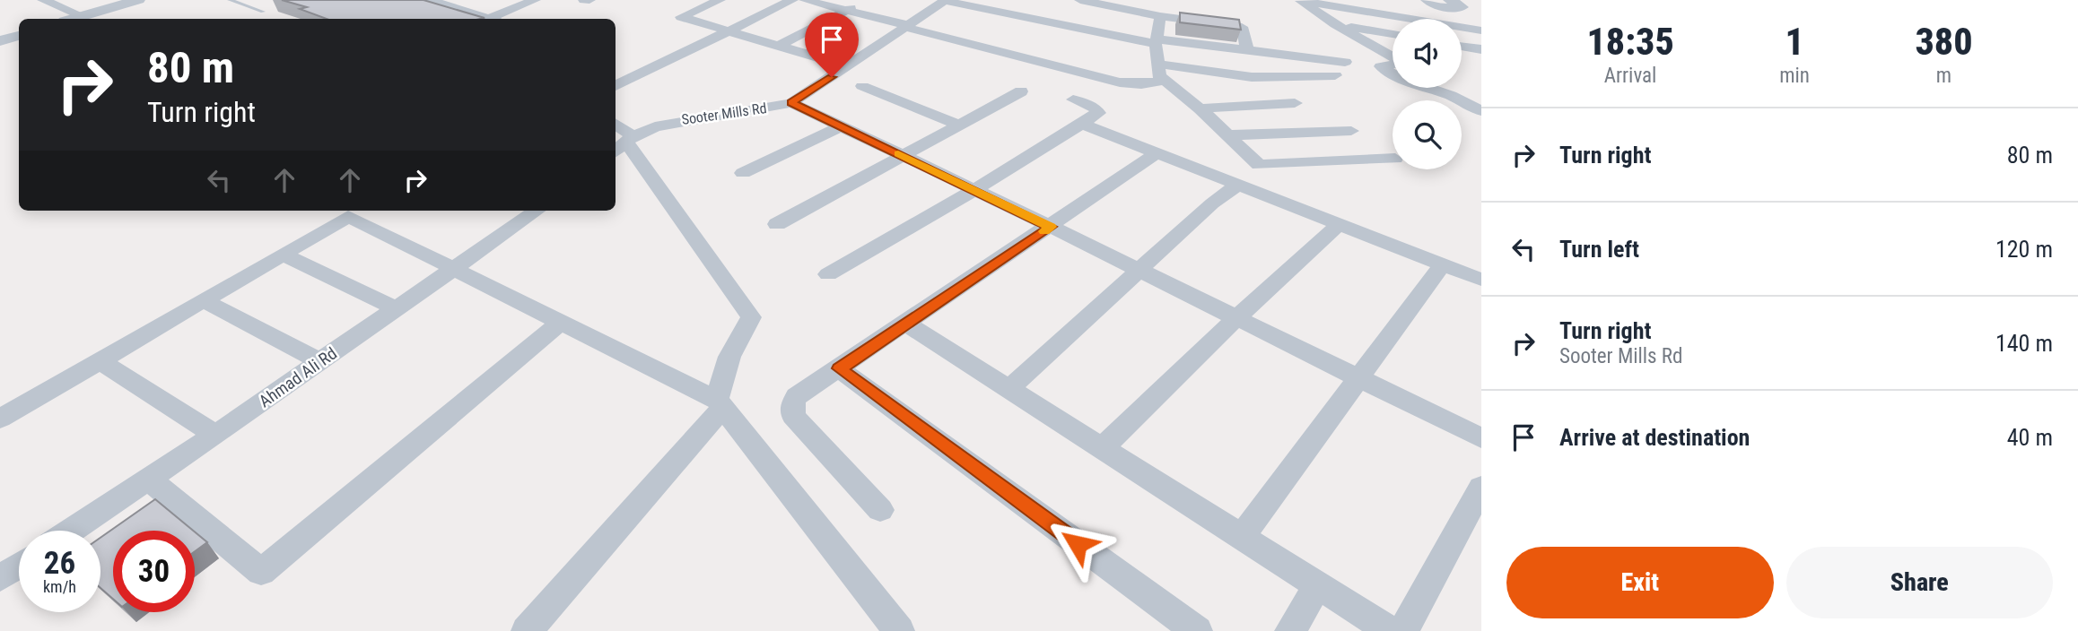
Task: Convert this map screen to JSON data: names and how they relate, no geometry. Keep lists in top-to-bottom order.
{
  "streets": {
    "street": ["Sooter Mills Rd", "Ahmad Ali Rd"]
  },
  "page": {
    "eta": [
      "18:35",
      "Arrival",
      "1",
      "min",
      "380",
      "m"
    ],
    "turn": ["80 m", "Turn right"],
    "list": [
      {
        "name": "Turn right",
        "value": "80 m"
      },
      {
        "name": "Turn left",
        "value": "120 m"
      },
      {
        "name": "Turn right",
        "note": "Sooter Mills Rd",
        "value": "140 m"
      },
      {
        "name": "Arrive at destination",
        "value": "40 m"
      }
    ],
    "speed": "26 km/h",
    "limit": "30",
    "buttons": ["Exit", "Share"]
  }
}
